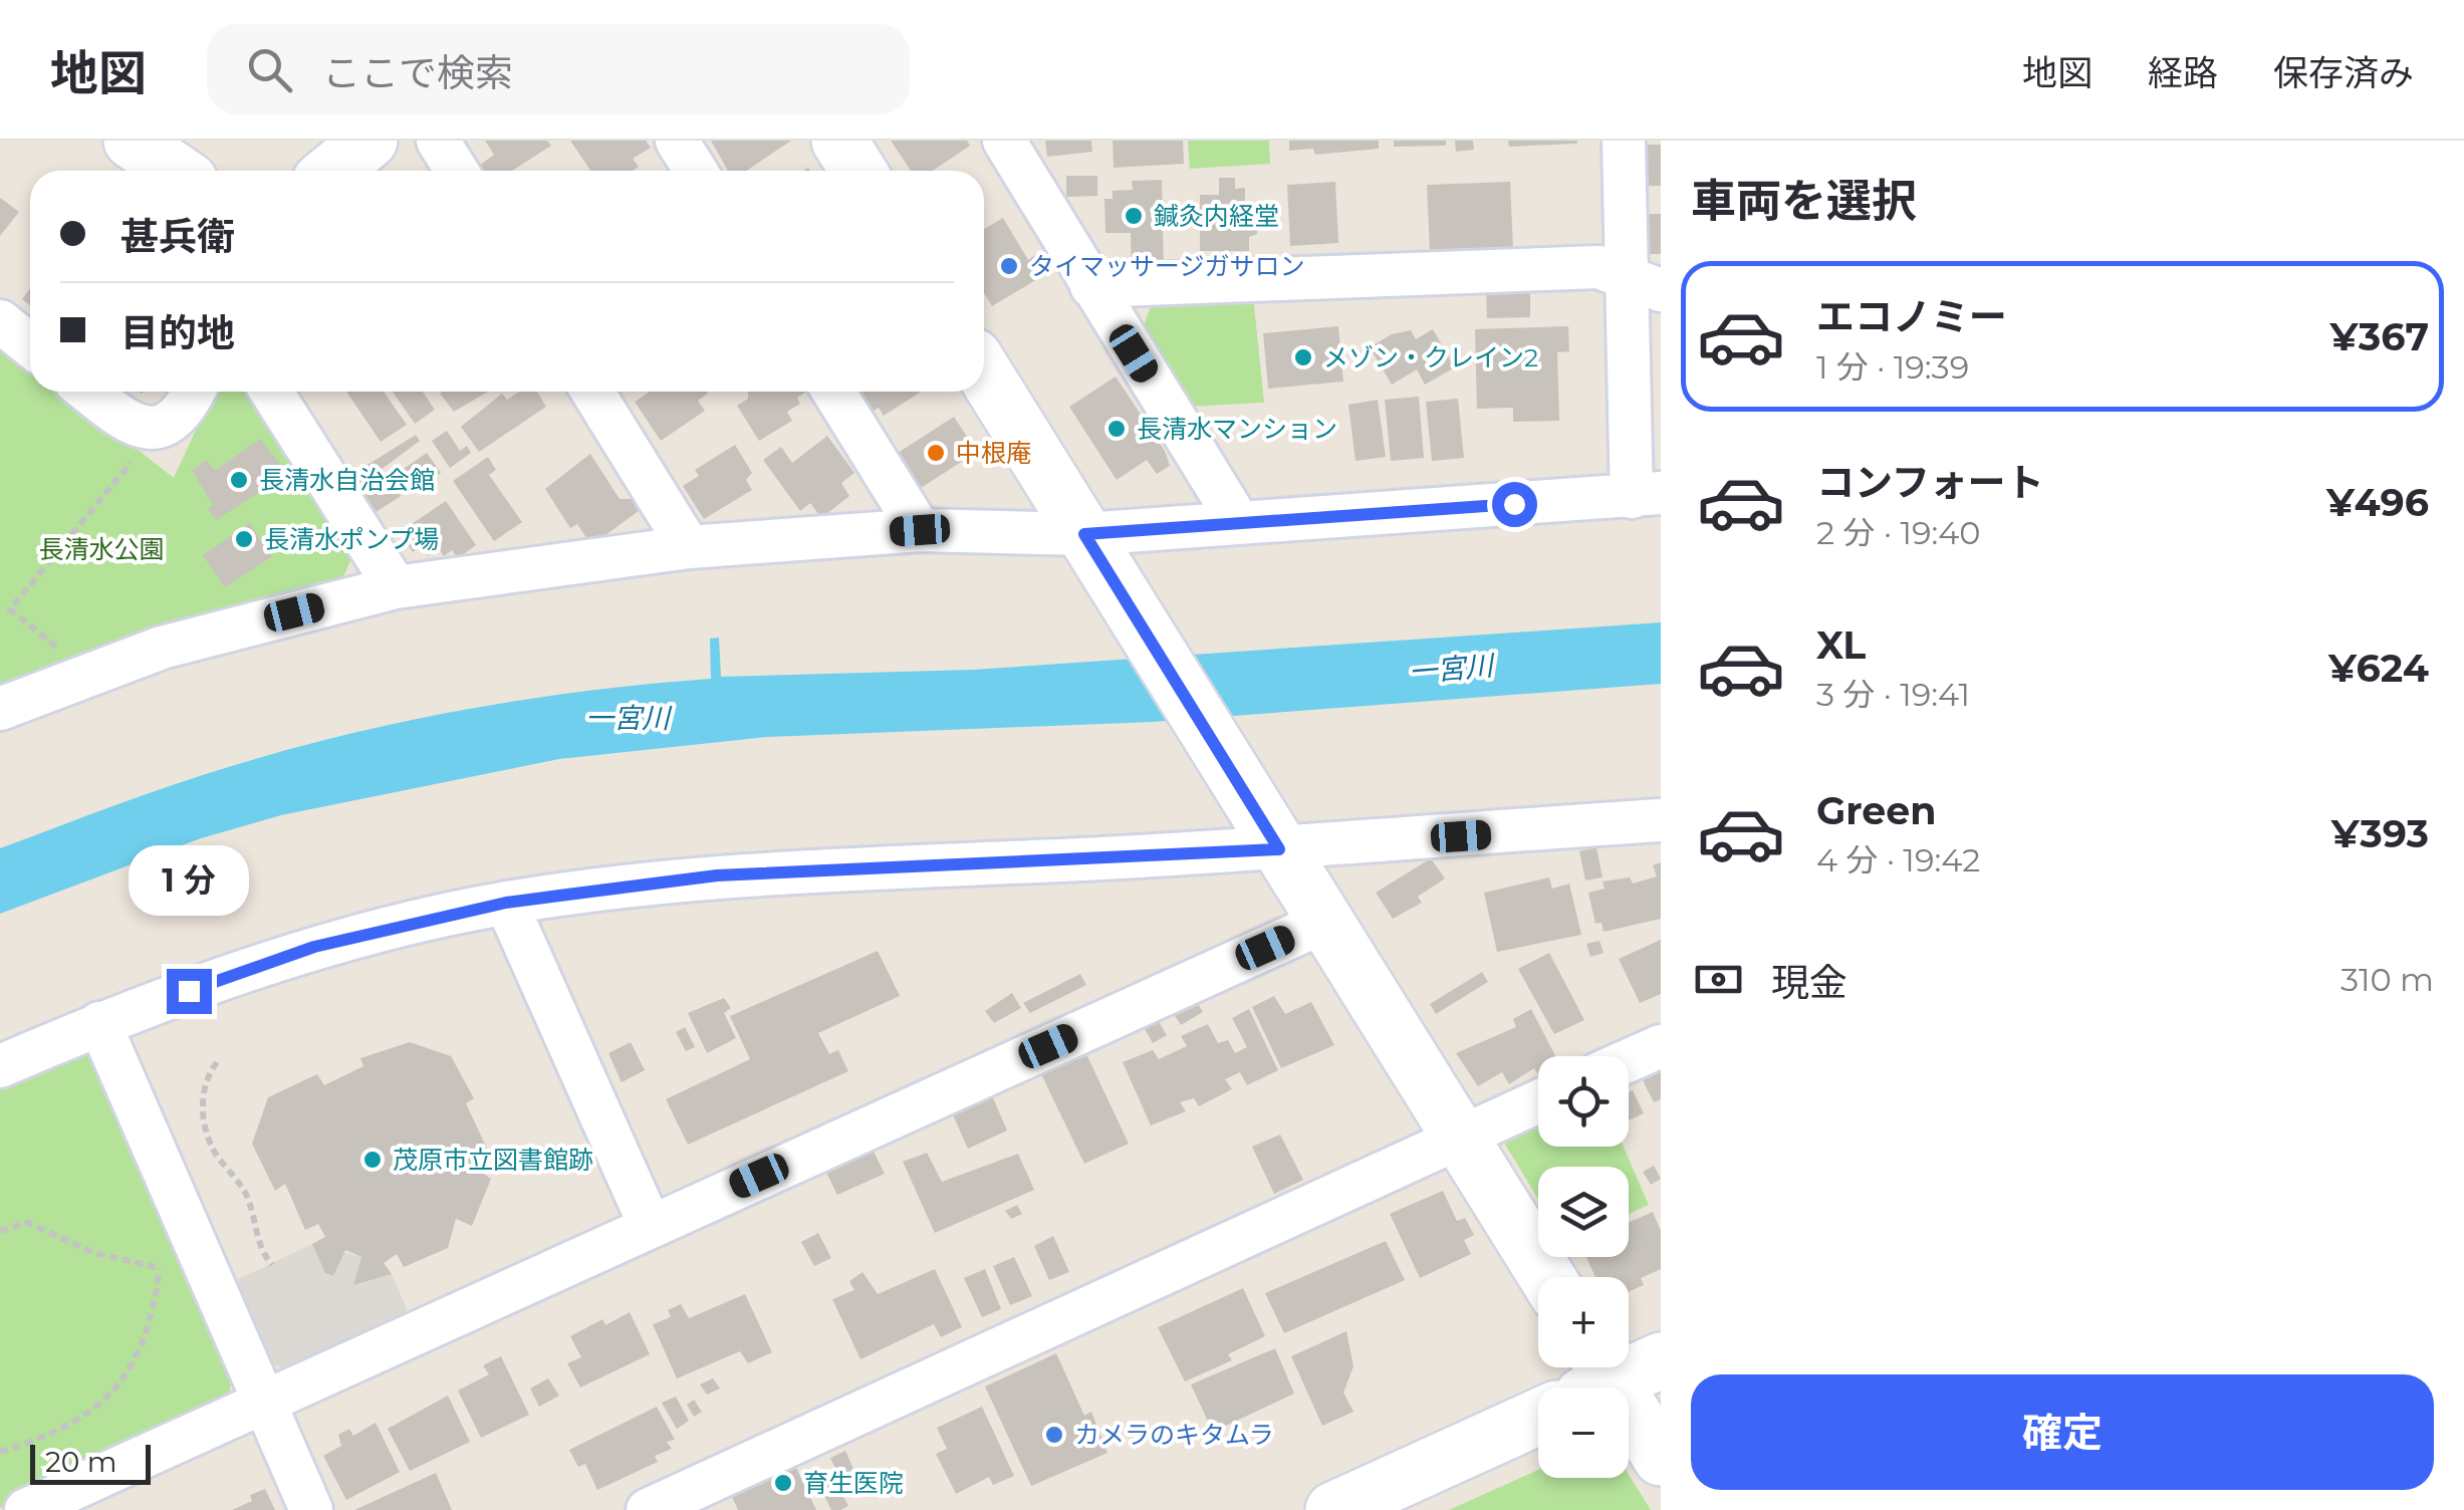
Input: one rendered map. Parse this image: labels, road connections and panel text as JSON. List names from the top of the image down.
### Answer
{
  "water": ["一宮川"],
  "parks": ["長清水公園"],
  "places": [
    "鍼灸内経堂",
    "タイマッサージガサロン",
    "メゾン・クレイン2",
    "長清水マンション",
    "中根庵",
    "長清水自治会館",
    "長清水ポンプ場",
    "茂原市立図書館跡",
    "カメラのキタムラ",
    "育生医院"
  ],
  "scale_bar": "20 m",
  "page": {
    "header": "地図",
    "search": "ここで検索",
    "nav": ["地図", "経路", "保存済み"],
    "heading": "車両を選択",
    "banner": ["甚兵衛", "目的地"],
    "list": [
      {
        "name": "エコノミー",
        "note": "1 分 · 19:39",
        "value": "¥367"
      },
      {
        "name": "コンフォート",
        "note": "2 分 · 19:40",
        "value": "¥496"
      },
      {
        "name": "XL",
        "note": "3 分 · 19:41",
        "value": "¥624"
      },
      {
        "name": "Green",
        "note": "4 分 · 19:42",
        "value": "¥393"
      }
    ],
    "bubble": "1 分",
    "pay": ["現金", "310 m"],
    "map_buttons": ["+", "−"],
    "buttons": "確定",
    "scale": "20 m"
  }
}
